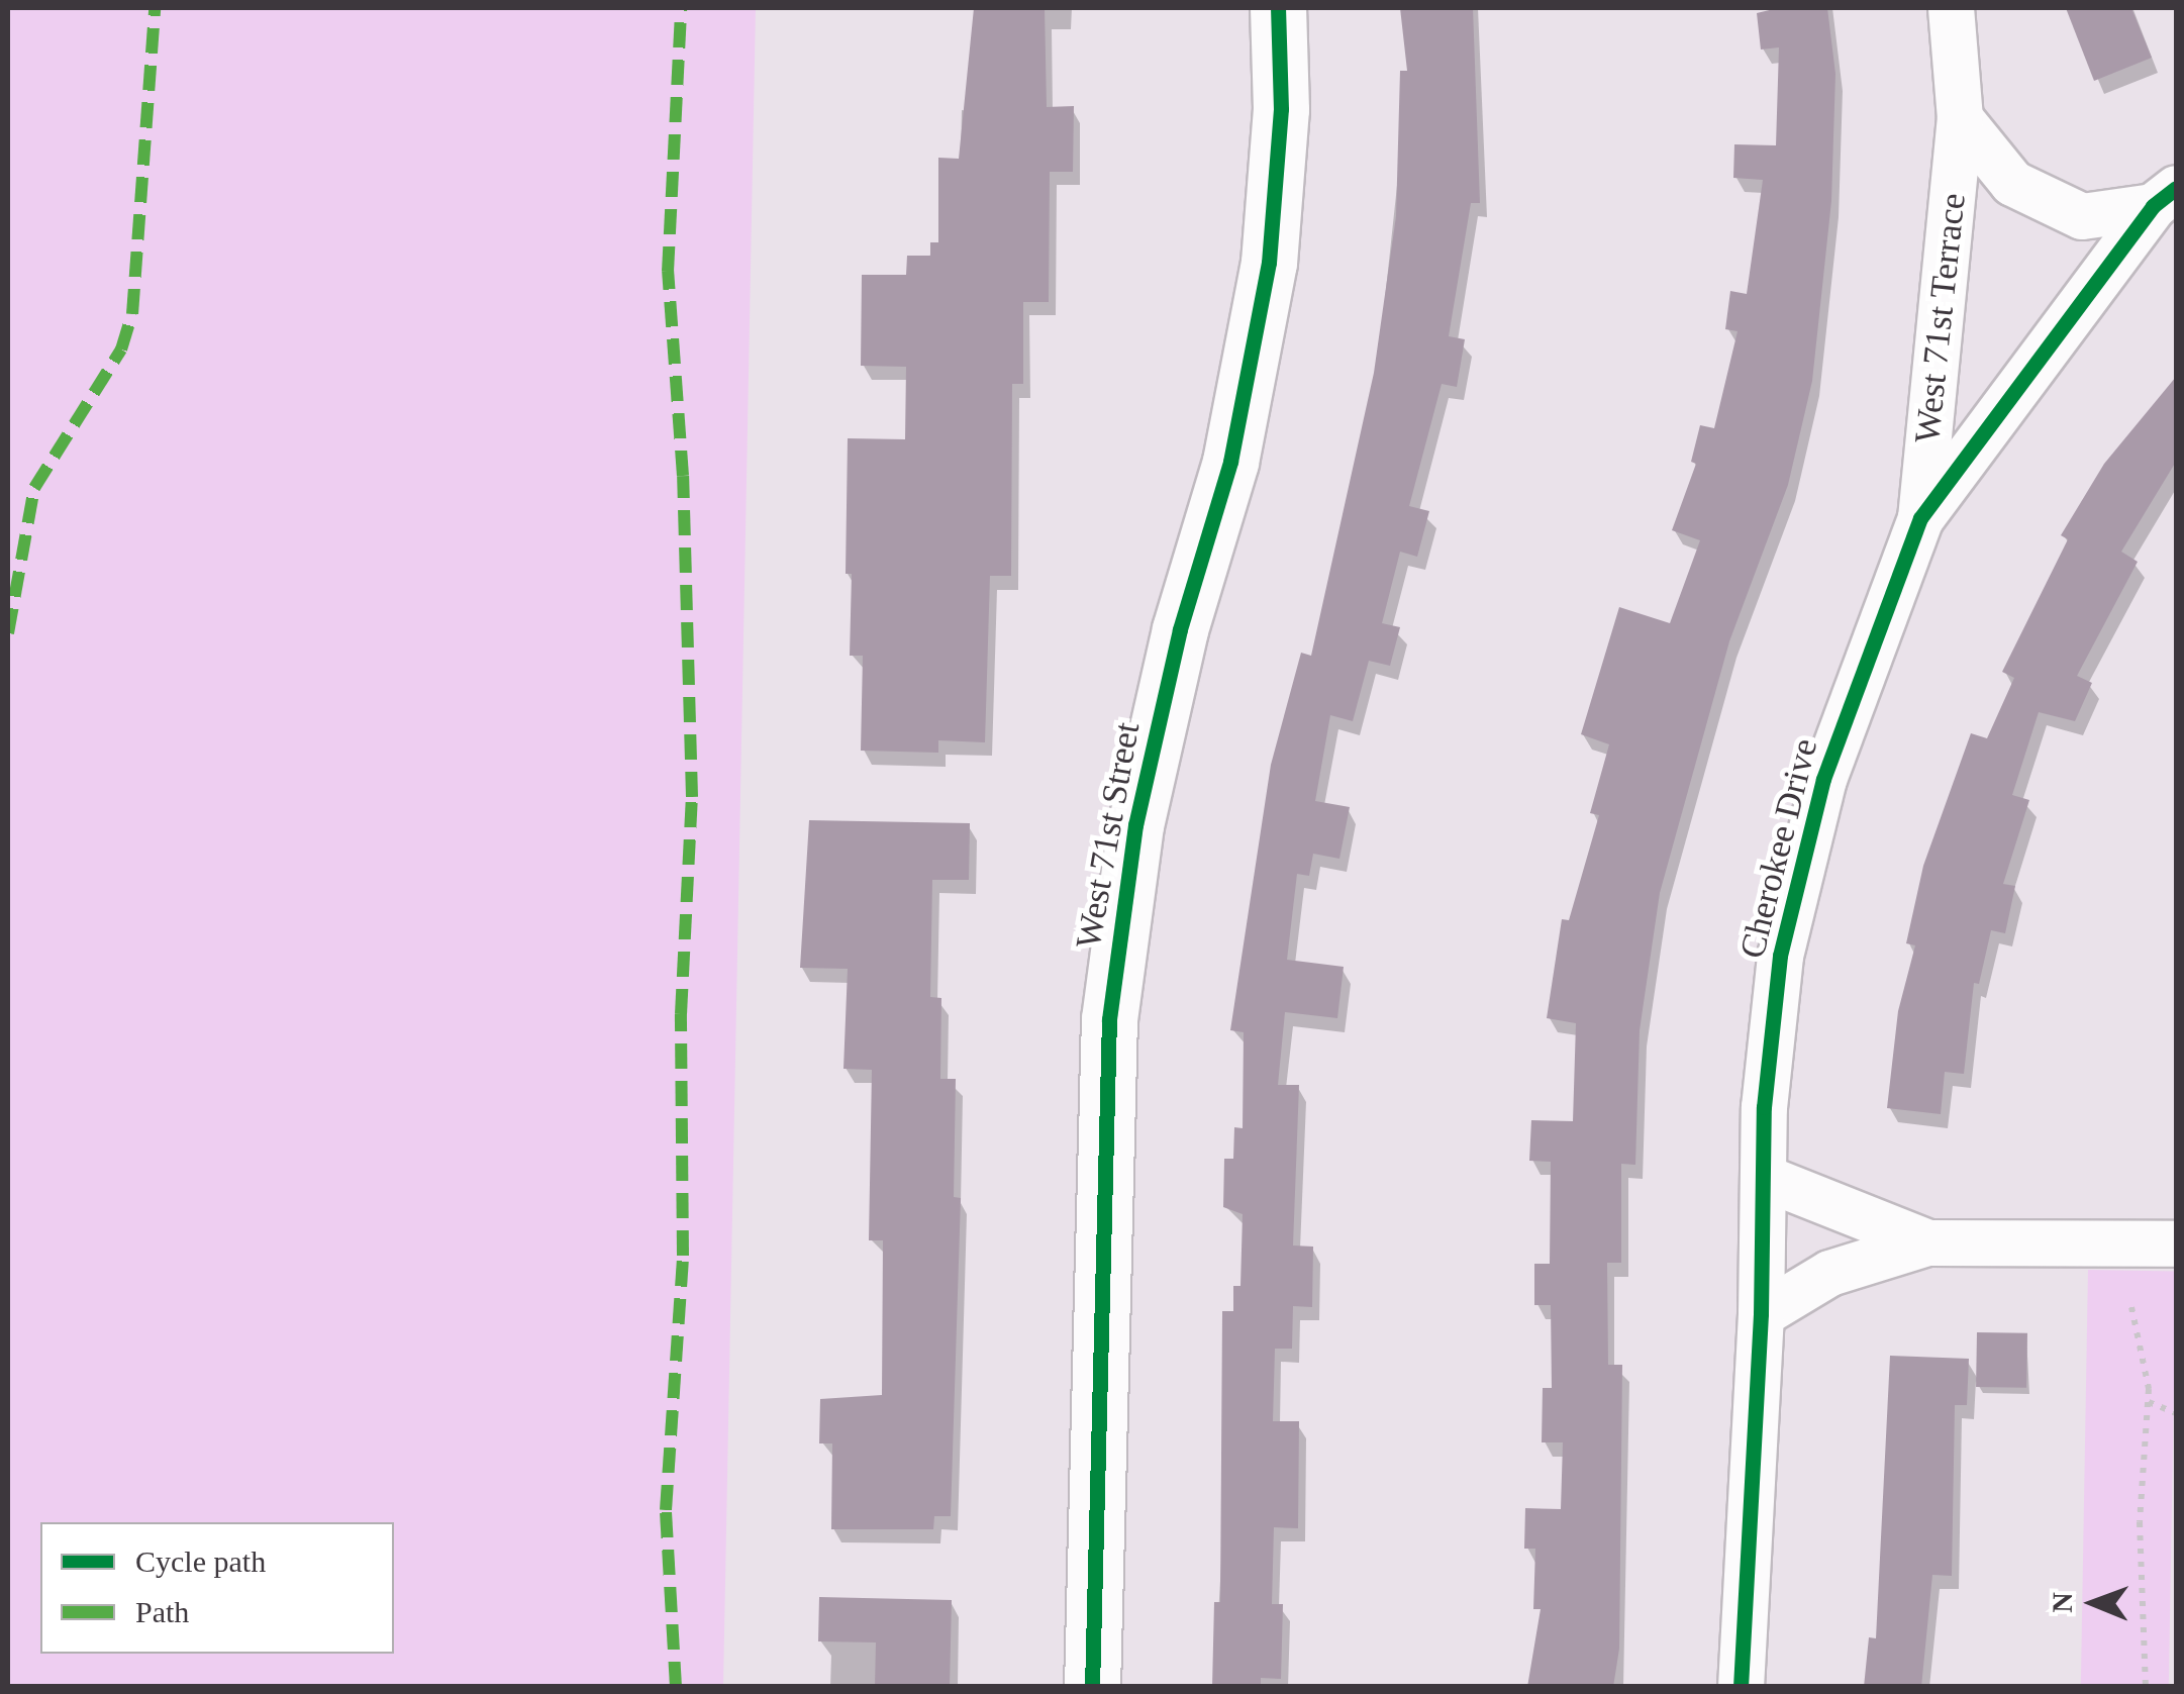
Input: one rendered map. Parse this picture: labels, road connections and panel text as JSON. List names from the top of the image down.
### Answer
{
  "streets": {
    "street": ["West 71st Terrace", "West 71st Street", "Cherokee Drive"]
  },
  "crossings": [
    ["West 71st Terrace", "Cherokee Drive"]
  ],
  "legend": ["Cycle path", "Path"],
  "north": "left"
}
